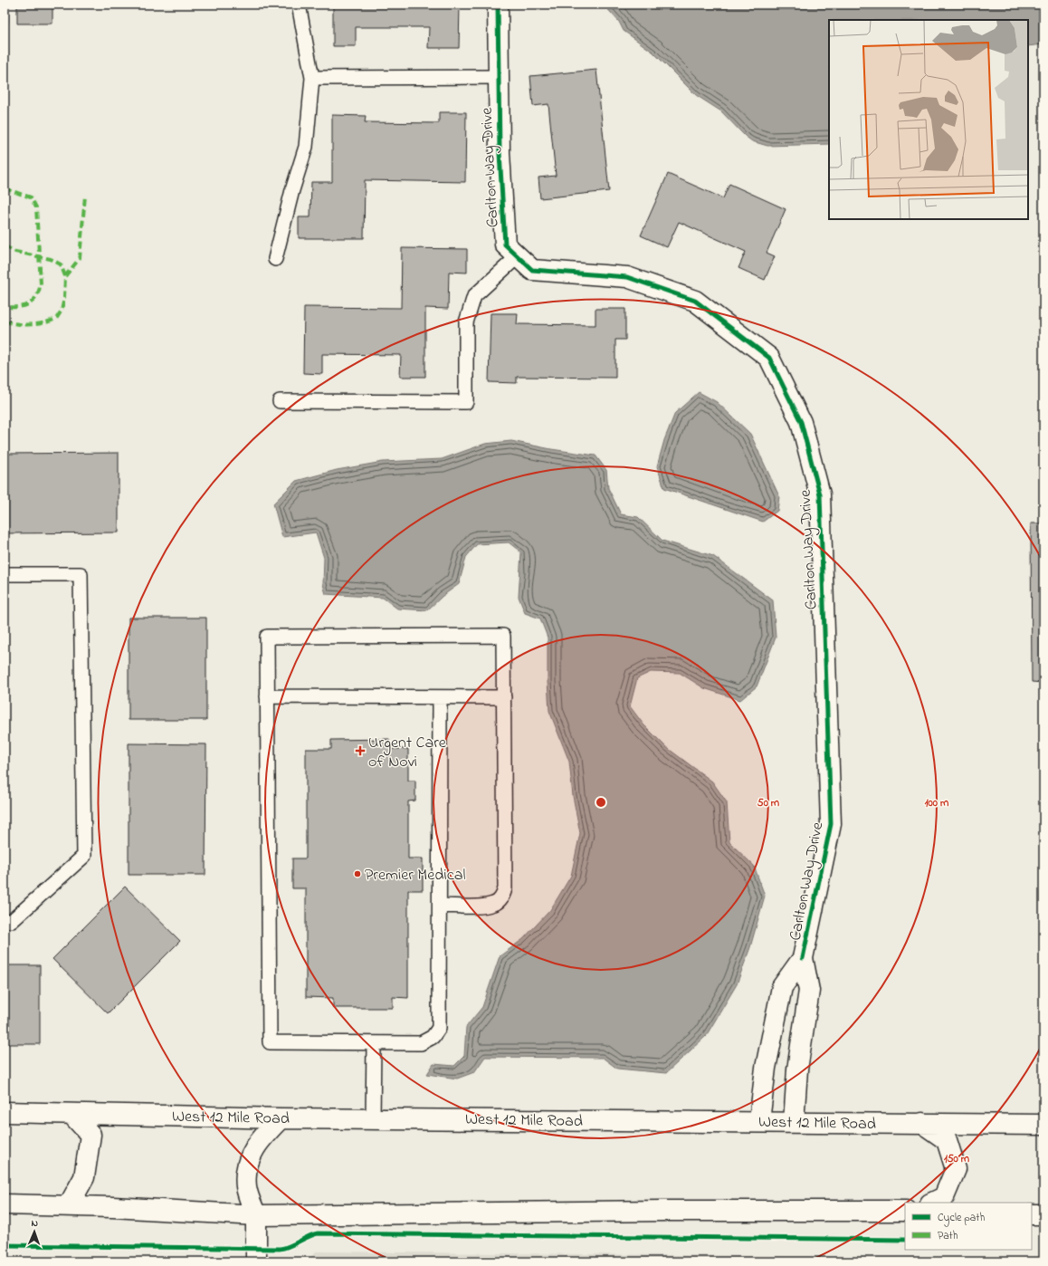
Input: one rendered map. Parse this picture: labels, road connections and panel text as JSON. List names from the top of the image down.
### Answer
{
  "streets": {
    "main road": ["Carlton Way Drive", "West 12 Mile Road"]
  },
  "crossings": [
    ["Carlton Way Drive", "West 12 Mile Road"]
  ],
  "places": {
    "health": ["Urgent Care of Novi"],
    "other": ["Premier Medical"]
  },
  "legend": ["Cycle path", "Path"],
  "north": "top",
  "rings": ["50 m", "100 m", "150 m"]
}
